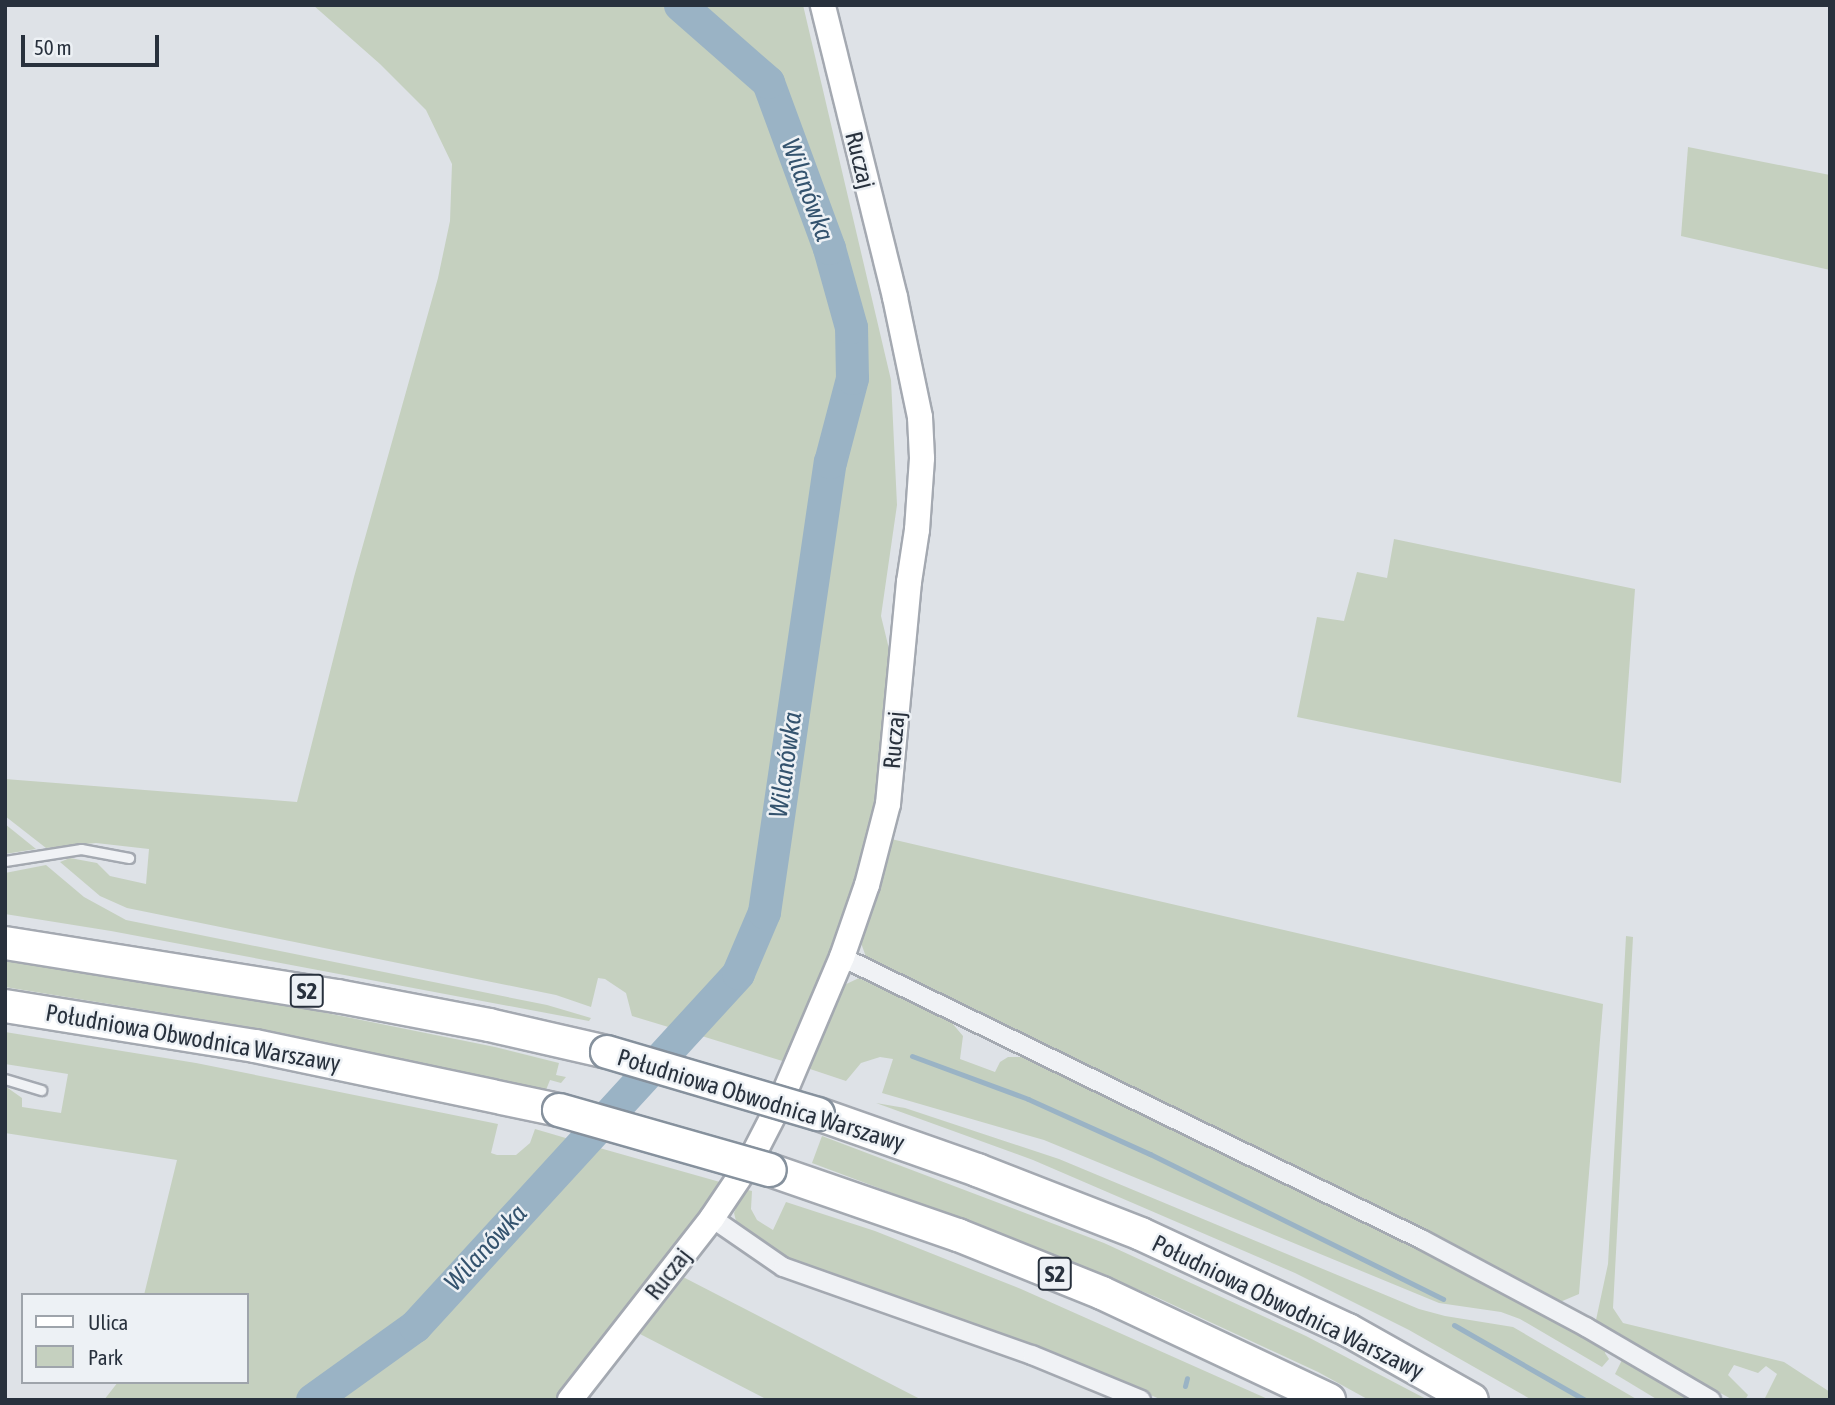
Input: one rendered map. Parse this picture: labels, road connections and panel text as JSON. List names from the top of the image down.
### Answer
{
  "streets": {
    "highway": ["S2", "Południowa Obwodnica Warszawy"],
    "street": ["Ruczaj"]
  },
  "water": ["Wilanówka"],
  "legend": ["Ulica", "Park"],
  "scale_bar": "50 m"
}
